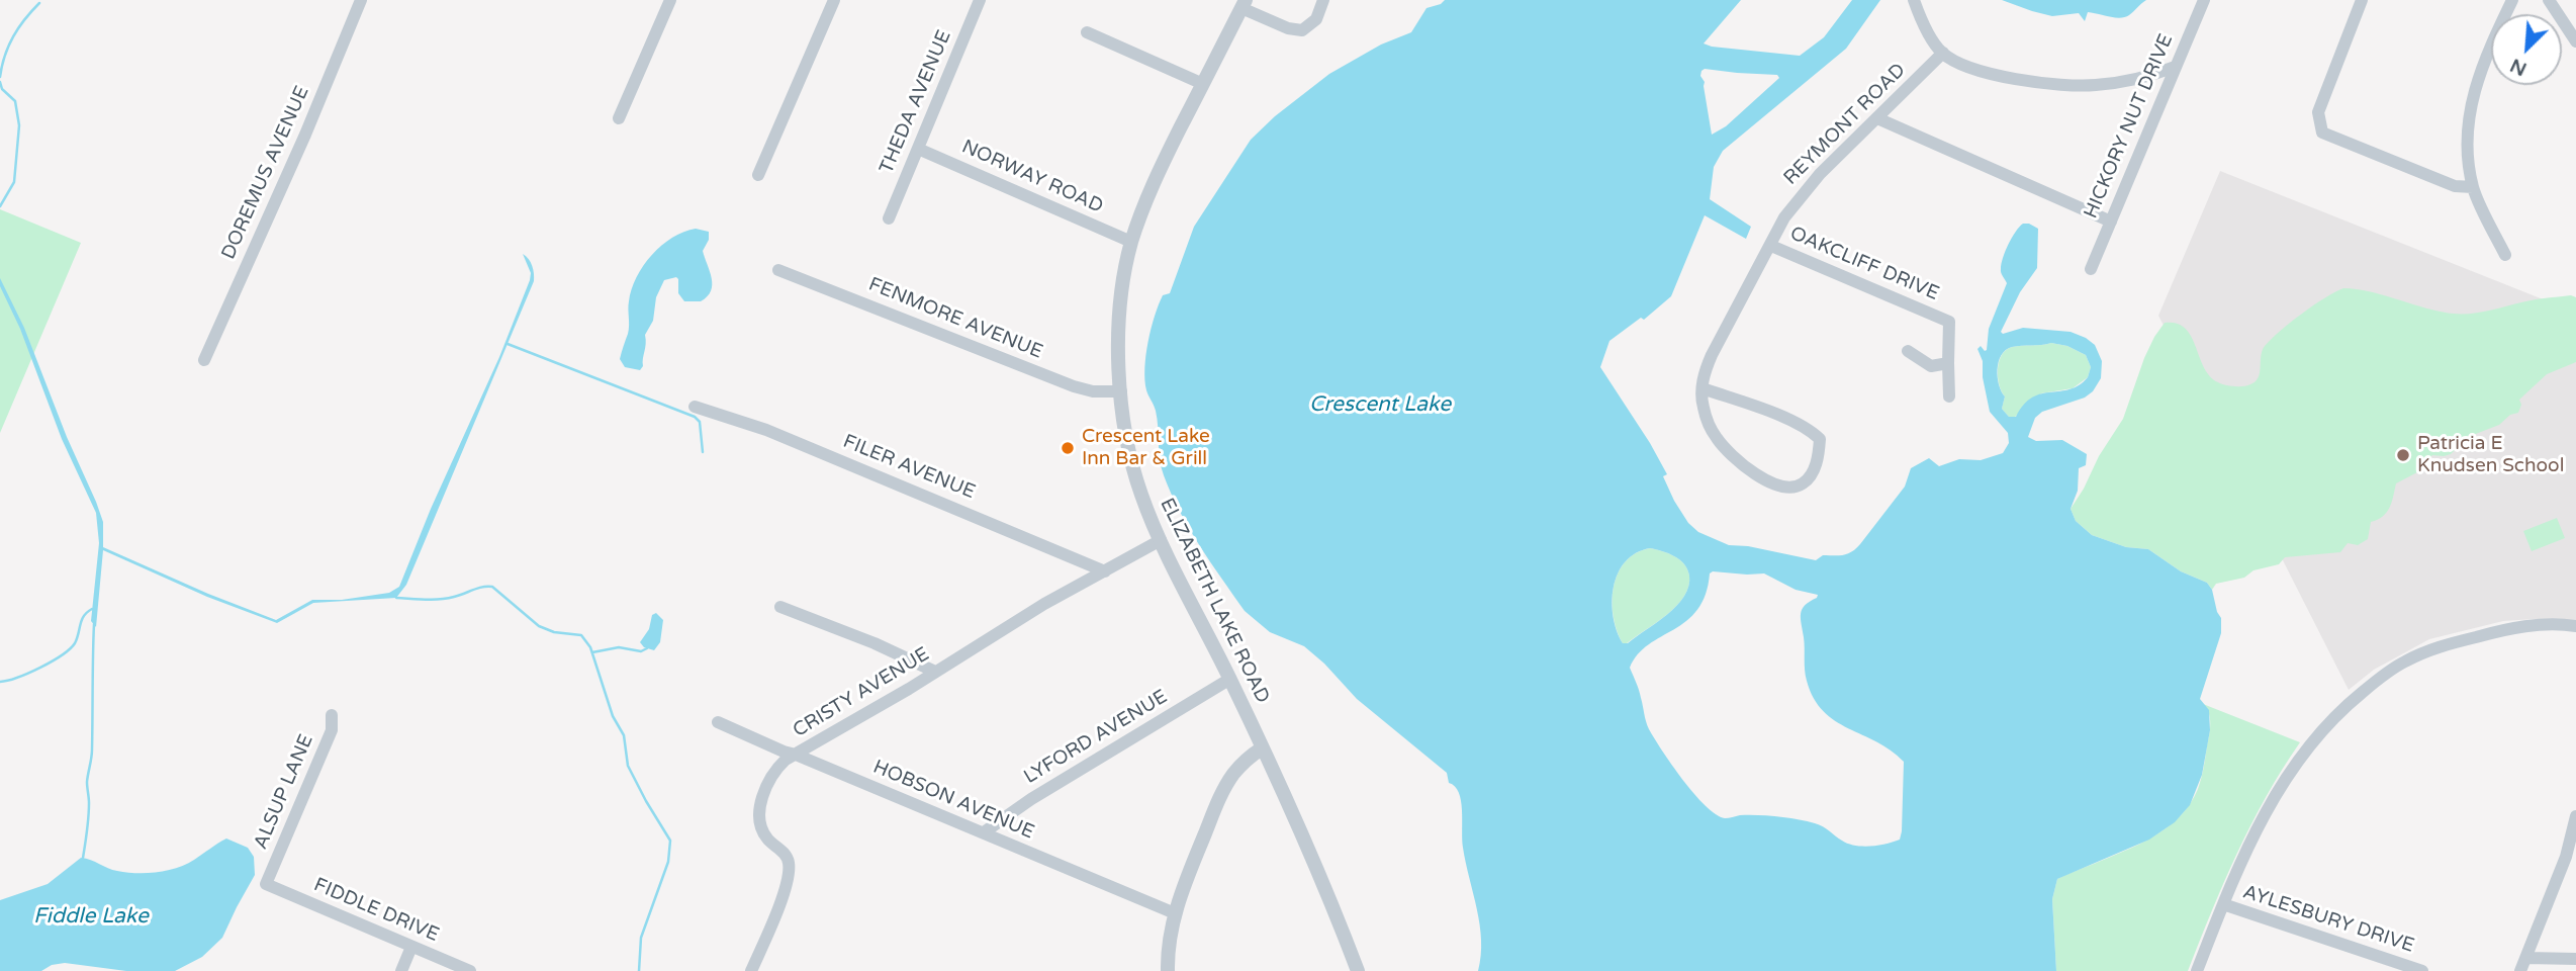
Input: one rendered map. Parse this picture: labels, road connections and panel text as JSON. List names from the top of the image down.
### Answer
{
  "streets": {
    "street": [
      "THEDA AVENUE",
      "REYMONT ROAD",
      "HICKORY NUT DRIVE",
      "DOREMUS AVENUE",
      "NORWAY ROAD",
      "OAKCLIFF DRIVE",
      "FENMORE AVENUE",
      "FILER AVENUE",
      "ELIZABETH LAKE ROAD",
      "CRISTY AVENUE",
      "LYFORD AVENUE",
      "ALSUP LANE",
      "HOBSON AVENUE",
      "FIDDLE DRIVE",
      "AYLESBURY DRIVE"
    ]
  },
  "crossings": [
    ["THEDA AVENUE", "NORWAY ROAD"],
    ["REYMONT ROAD", "OAKCLIFF DRIVE"],
    ["NORWAY ROAD", "ELIZABETH LAKE ROAD"],
    ["FENMORE AVENUE", "ELIZABETH LAKE ROAD"],
    ["FILER AVENUE", "CRISTY AVENUE"],
    ["ELIZABETH LAKE ROAD", "CRISTY AVENUE"],
    ["ELIZABETH LAKE ROAD", "LYFORD AVENUE"],
    ["CRISTY AVENUE", "HOBSON AVENUE"],
    ["LYFORD AVENUE", "HOBSON AVENUE"],
    ["ALSUP LANE", "FIDDLE DRIVE"]
  ],
  "water": ["Crescent Lake", "Fiddle Lake"],
  "places": ["Crescent Lake Inn Bar & Grill", "Patricia E Knudsen School"],
  "north": "bottom left"
}
